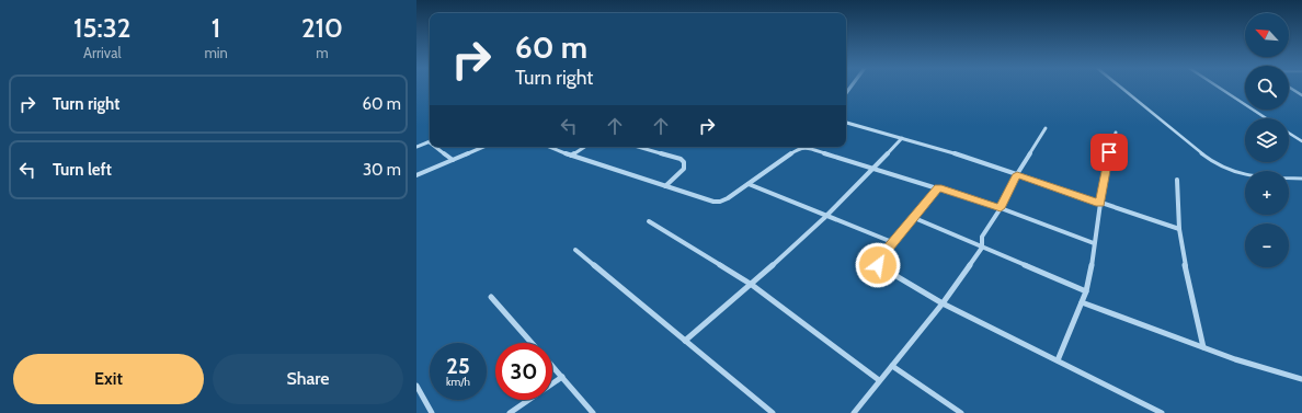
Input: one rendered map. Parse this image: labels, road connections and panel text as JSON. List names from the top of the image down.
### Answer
{
  "north": "top left",
  "page": {
    "eta": [
      "15:32",
      "Arrival",
      "1",
      "min",
      "210",
      "m"
    ],
    "map_buttons": ["+", "−"],
    "turn": ["60 m", "Turn right"],
    "list": [
      {
        "name": "Turn right",
        "value": "60 m"
      },
      {
        "name": "Turn left",
        "value": "30 m"
      }
    ],
    "speed": "25 km/h",
    "limit": "30",
    "buttons": ["Exit", "Share"]
  }
}
